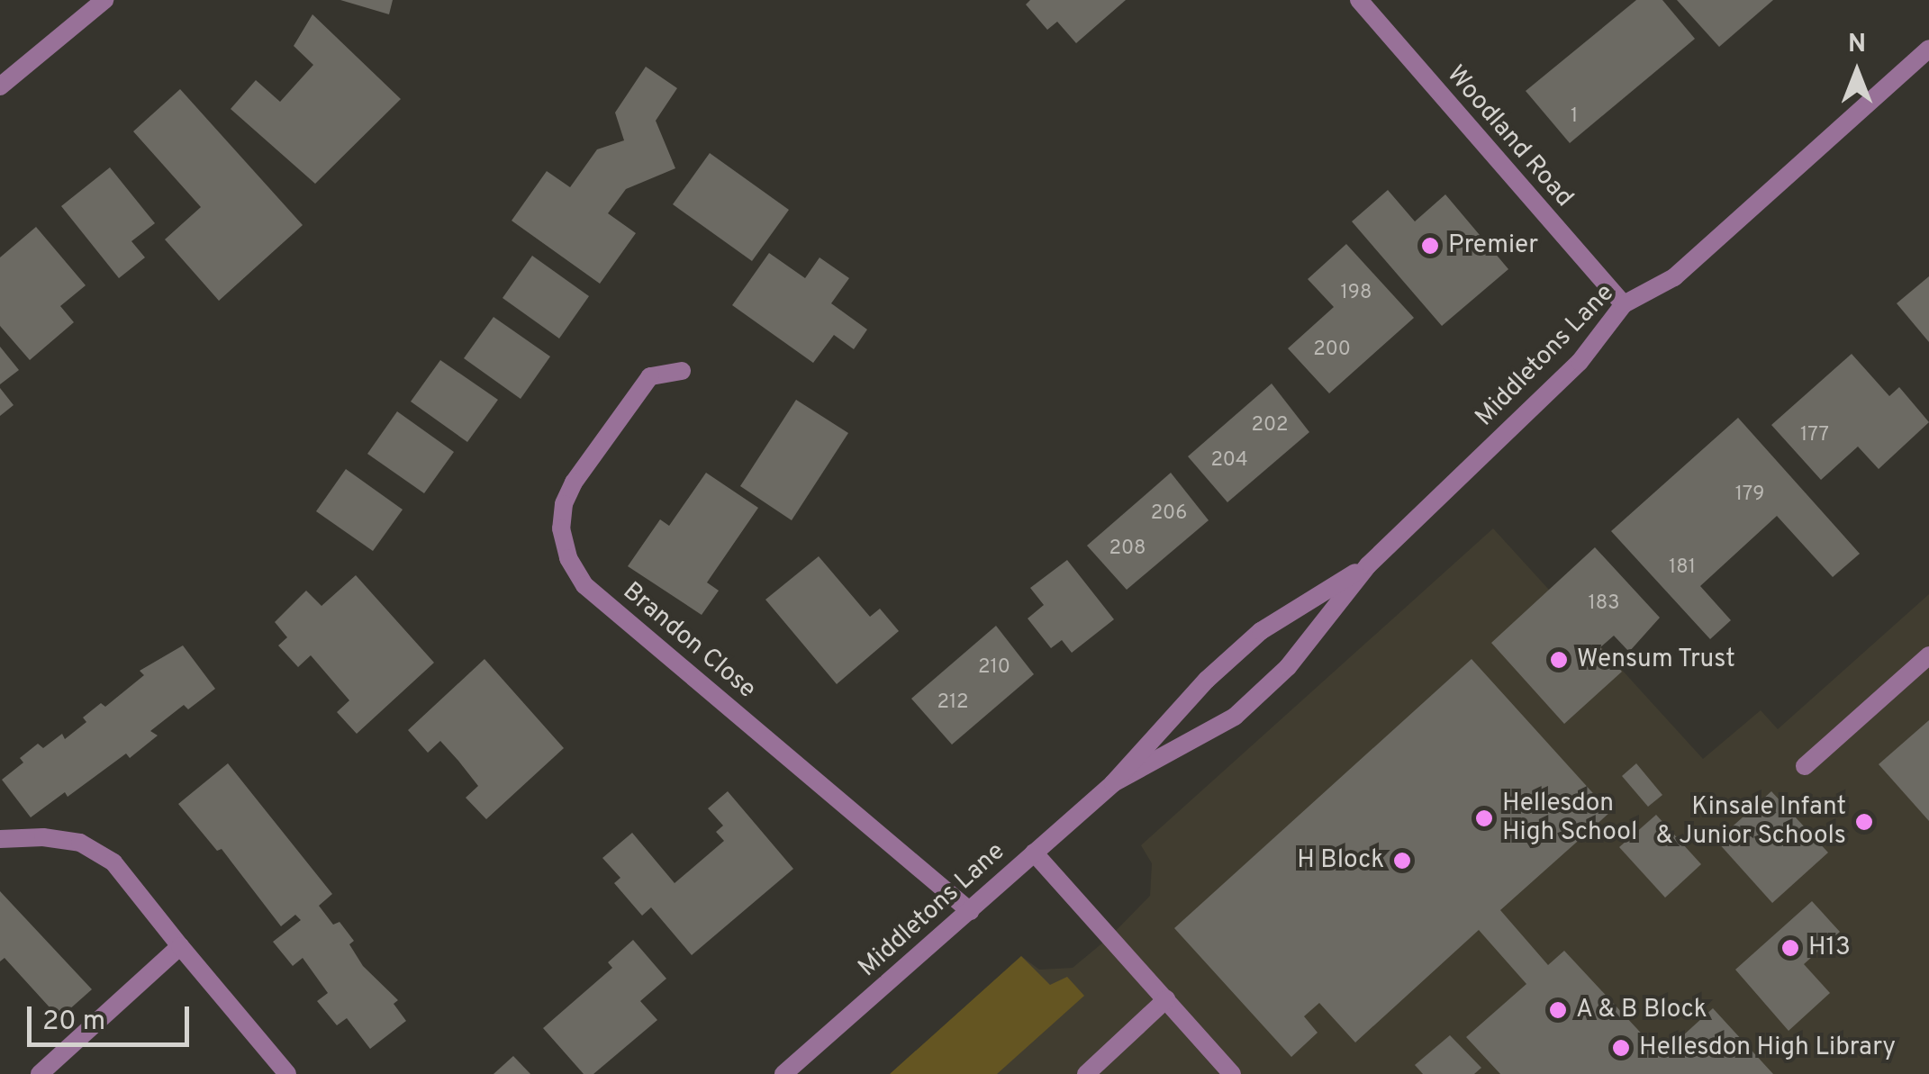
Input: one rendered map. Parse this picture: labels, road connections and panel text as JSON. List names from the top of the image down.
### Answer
{
  "streets": {
    "street": ["Woodland Road", "Middletons Lane", "Brandon Close"]
  },
  "crossings": [
    ["Woodland Road", "Middletons Lane"],
    ["Middletons Lane", "Brandon Close"]
  ],
  "places": [
    "Premier",
    "Wensum Trust",
    "Hellesdon High School",
    "Kinsale Infant & Junior Schools",
    "H Block",
    "H13",
    "A & B Block",
    "Hellesdon High Library"
  ],
  "house_numbers": [
    "1",
    "198",
    "200",
    "202",
    "177",
    "204",
    "179",
    "206",
    "208",
    "181",
    "183",
    "210",
    "212"
  ],
  "scale_bar": "20 m",
  "north": "top"
}
